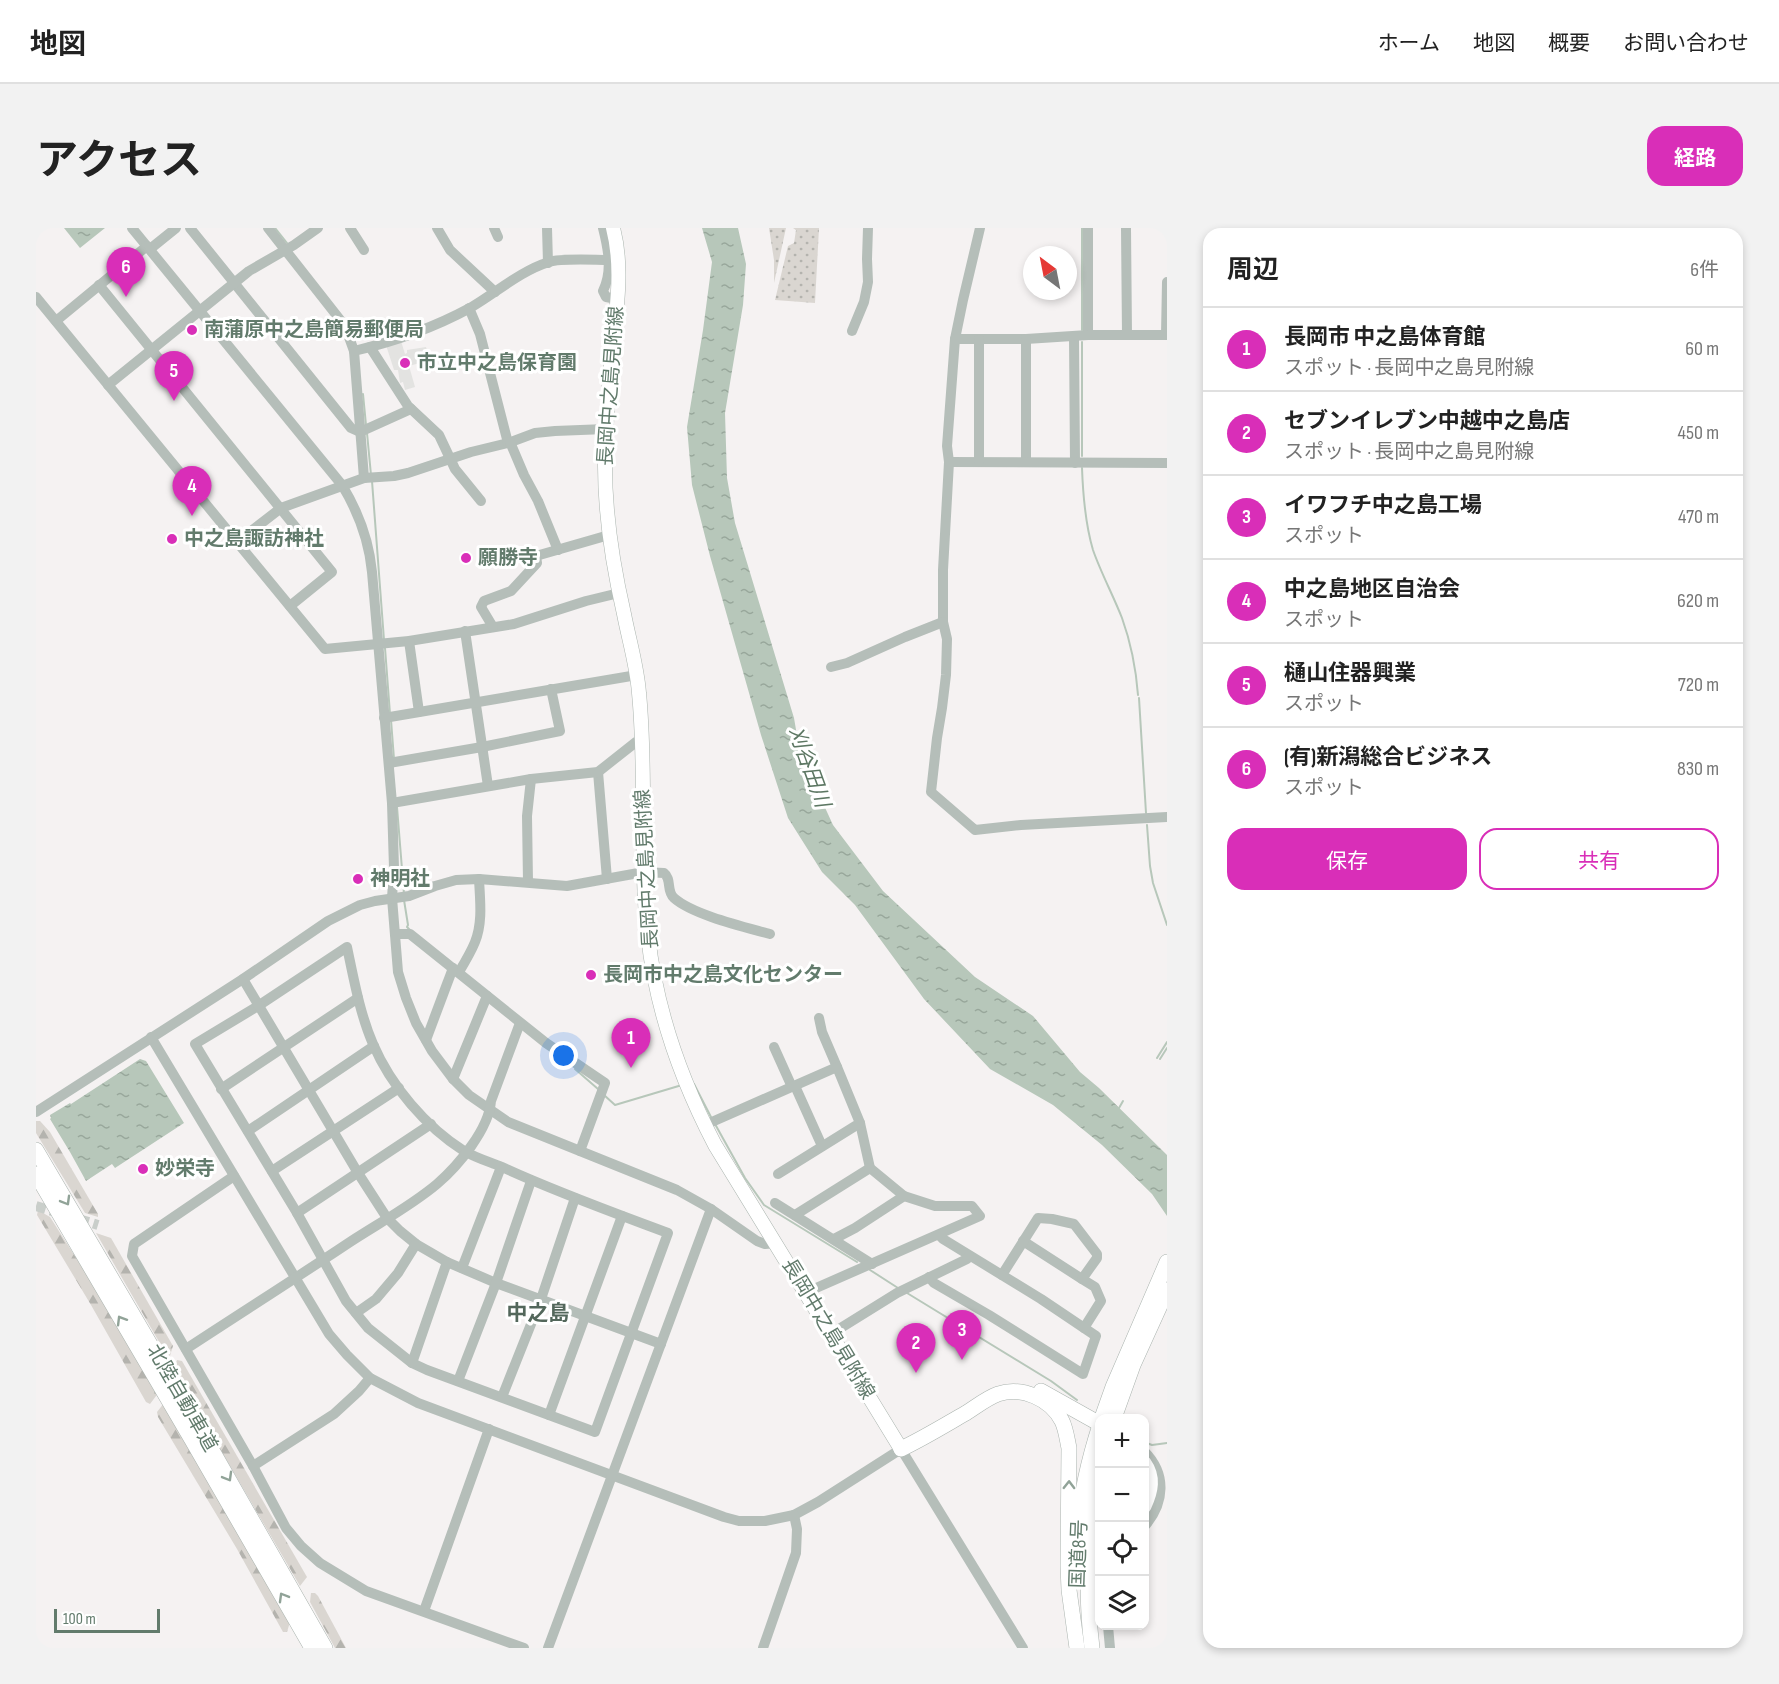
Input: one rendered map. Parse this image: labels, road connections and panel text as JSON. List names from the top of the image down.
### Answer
{
  "streets": {
    "highway": ["北陸自動車道", "国道8号"],
    "main road": ["長岡中之島見附線"]
  },
  "districts": ["中之島"],
  "water": ["刈谷田川"],
  "places": [
    "南蒲原中之島簡易郵便局",
    "市立中之島保育園",
    "中之島諏訪神社",
    "願勝寺",
    "神明社",
    "長岡市中之島文化センター",
    "妙栄寺"
  ],
  "scale_bar": "100 m",
  "north": "top left",
  "page": {
    "header": "地図",
    "nav": [
      "ホーム",
      "地図",
      "概要",
      "お問い合わせ"
    ],
    "title": "アクセス",
    "buttons": [
      "経路",
      ["保存", "共有"]
    ],
    "heading": ["周辺", "6件"],
    "pins": [
      "6",
      "5",
      "4",
      "1",
      "3",
      "2"
    ],
    "list": [
      {
        "mark": "1",
        "name": "長岡市 中之島体育館",
        "note": "スポット · 長岡中之島見附線",
        "value": "60 m"
      },
      {
        "mark": "2",
        "name": "セブンイレブン中越中之島店",
        "note": "スポット · 長岡中之島見附線",
        "value": "450 m"
      },
      {
        "mark": "3",
        "name": "イワフチ中之島工場",
        "note": "スポット",
        "value": "470 m"
      },
      {
        "mark": "4",
        "name": "中之島地区自治会",
        "note": "スポット",
        "value": "620 m"
      },
      {
        "mark": "5",
        "name": "樋山住器興業",
        "note": "スポット",
        "value": "720 m"
      },
      {
        "mark": "6",
        "name": "(有)新潟総合ビジネス",
        "note": "スポット",
        "value": "830 m"
      }
    ],
    "map_buttons": ["+", "−"],
    "scale": "100 m"
  }
}
